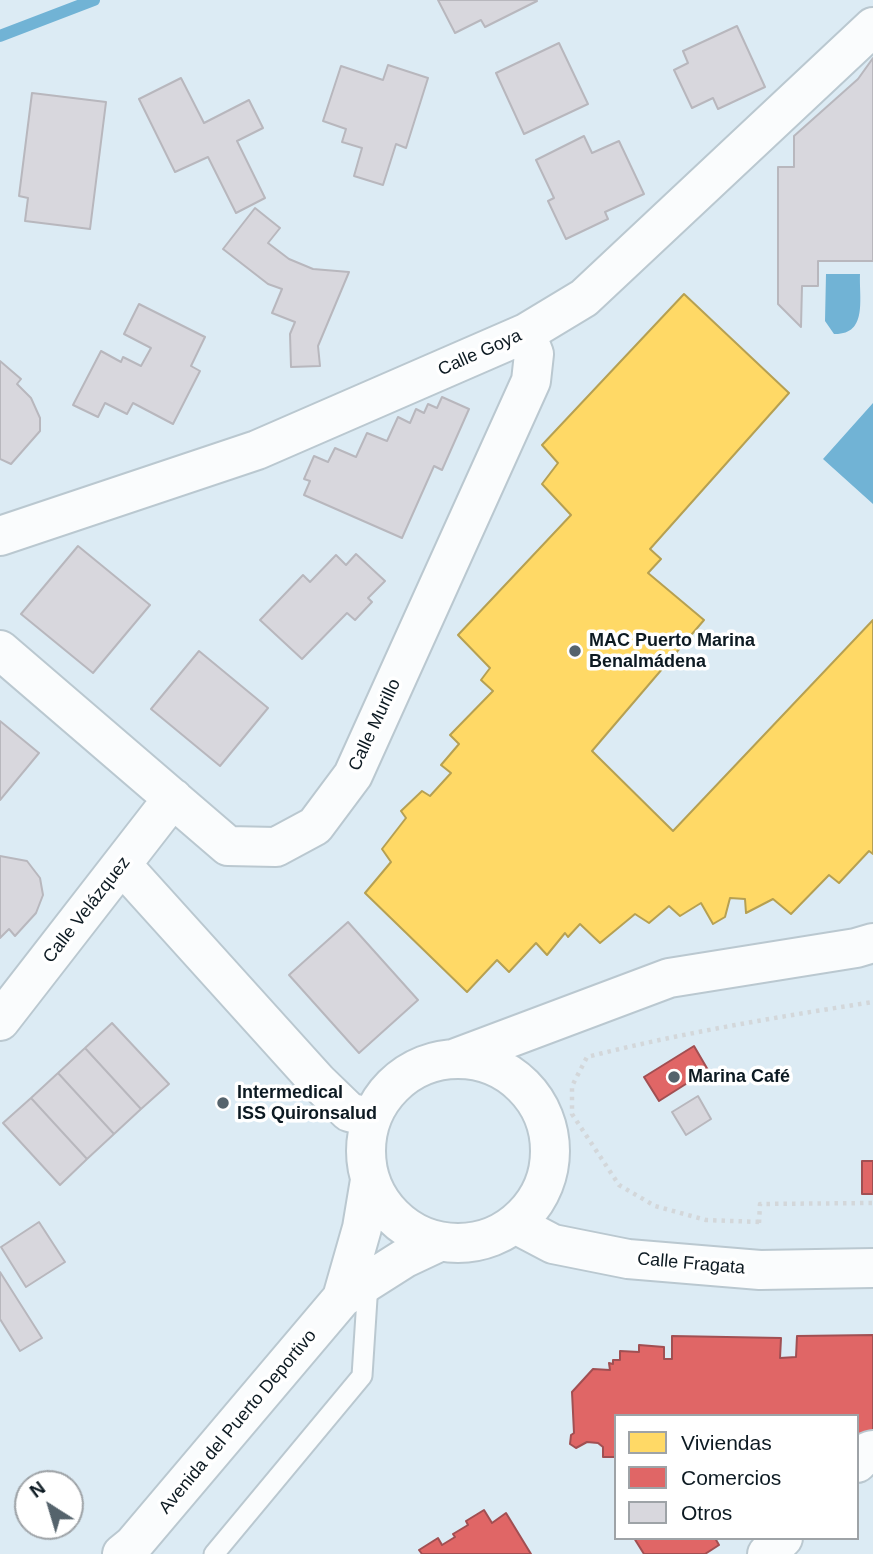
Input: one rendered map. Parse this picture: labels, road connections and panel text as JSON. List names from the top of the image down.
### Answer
{
  "streets": {
    "street": [
      "Calle Goya",
      "Calle Murillo",
      "Calle Velázquez",
      "Calle Fragata",
      "Avenida del Puerto Deportivo"
    ]
  },
  "crossings": [
    ["Calle Goya", "Calle Murillo"],
    ["Calle Murillo", "Calle Velázquez"],
    ["Calle Fragata", "Avenida del Puerto Deportivo"]
  ],
  "places": ["MAC Puerto Marina Benalmádena", "Marina Café", "Intermedical ISS Quironsalud"],
  "legend": ["Viviendas", "Comercios", "Otros"],
  "north": "top left"
}
